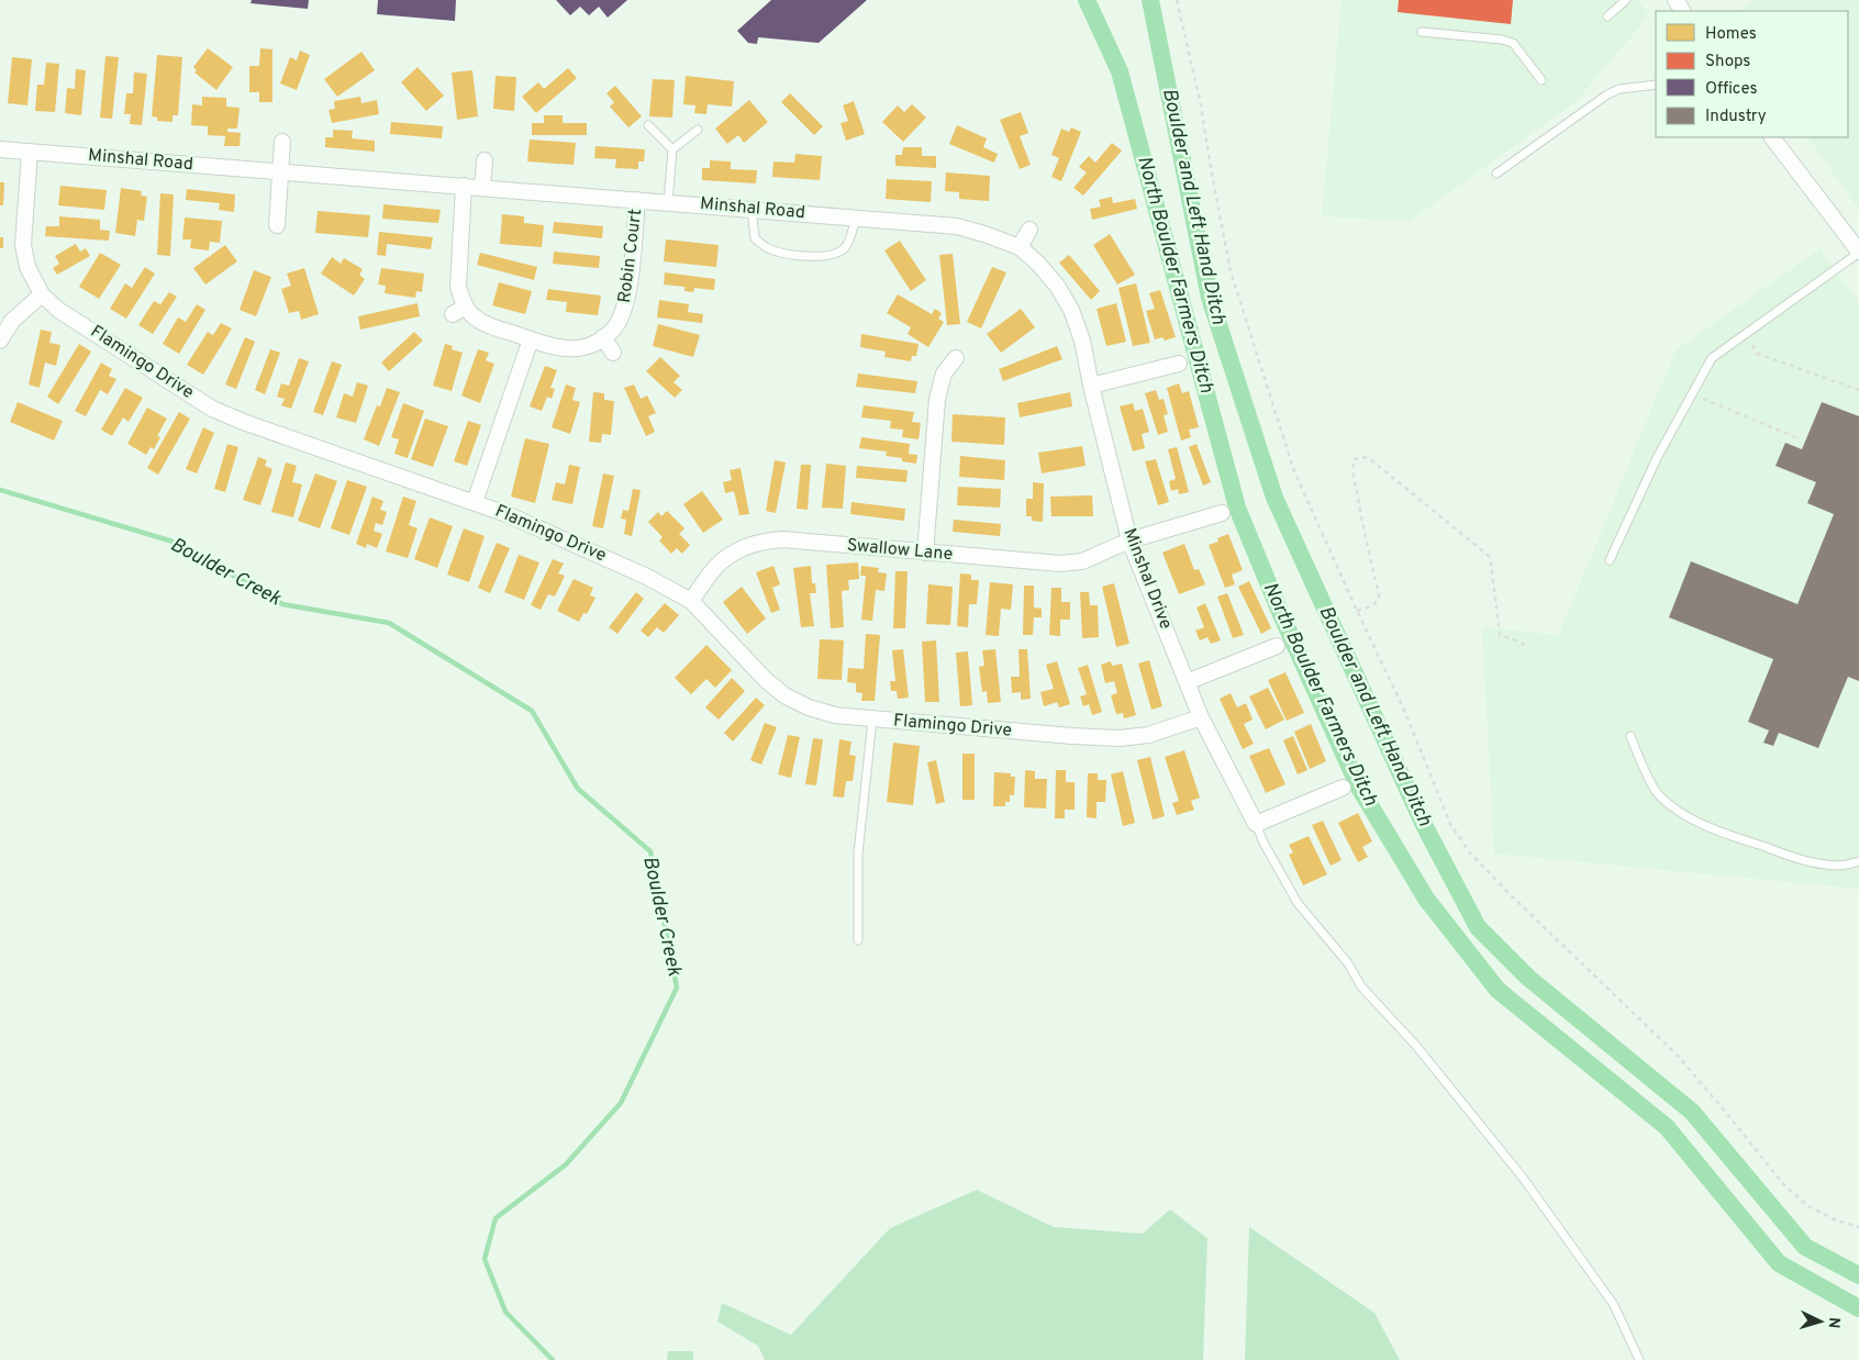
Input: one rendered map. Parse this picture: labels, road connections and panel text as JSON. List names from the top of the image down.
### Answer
{
  "streets": {
    "street": [
      "Minshal Road",
      "Robin Court",
      "Flamingo Drive",
      "Swallow Lane",
      "Minshal Drive"
    ]
  },
  "crossings": [
    ["Minshal Road", "Robin Court"],
    ["Minshal Road", "Flamingo Drive"],
    ["Minshal Road", "Minshal Drive"],
    ["Flamingo Drive", "Swallow Lane"],
    ["Flamingo Drive", "Minshal Drive"],
    ["Swallow Lane", "Minshal Drive"]
  ],
  "water": ["Boulder and Left Hand Ditch", "North Boulder Farmers Ditch", "Boulder Creek"],
  "legend": [
    "Homes",
    "Shops",
    "Offices",
    "Industry"
  ],
  "north": "right"
}
